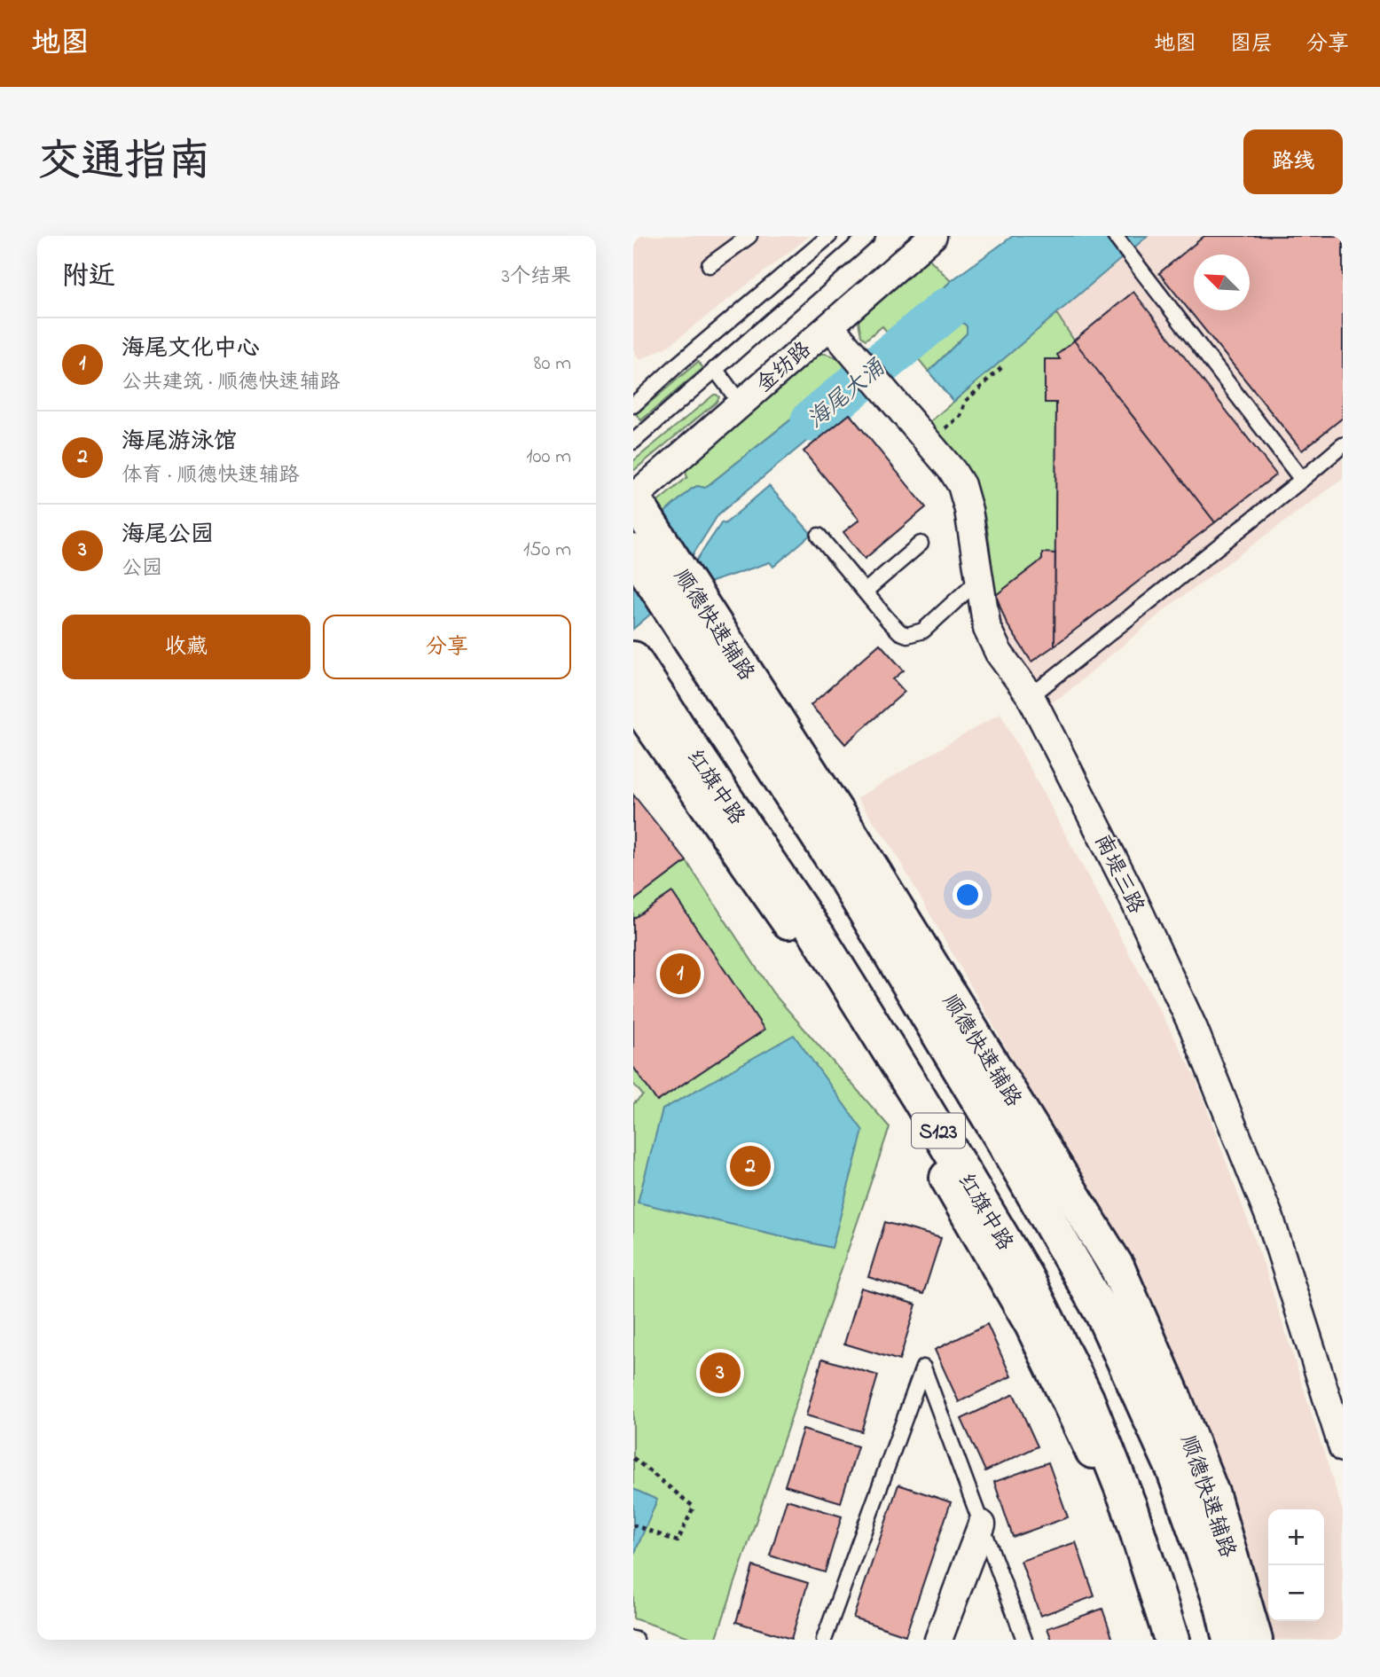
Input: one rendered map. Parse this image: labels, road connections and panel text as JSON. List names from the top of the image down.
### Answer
{
  "streets": {
    "main road": ["顺德快速辅路", "红旗中路", "S123"],
    "street": ["金纺路", "南堤三路"]
  },
  "crossings": [
    ["金纺路", "顺德快速辅路"],
    ["金纺路", "南堤三路"]
  ],
  "water": ["海尾大涌"],
  "north": "top left",
  "page": {
    "header": "地图",
    "nav": ["地图", "图层", "分享"],
    "title": "交通指南",
    "buttons": [
      "路线",
      ["收藏", "分享"]
    ],
    "heading": ["附近", "3个结果"],
    "list": [
      {
        "mark": "1",
        "name": "海尾文化中心",
        "note": "公共建筑 · 顺德快速辅路",
        "value": "80 m"
      },
      {
        "mark": "2",
        "name": "海尾游泳馆",
        "note": "体育 · 顺德快速辅路",
        "value": "100 m"
      },
      {
        "mark": "3",
        "name": "海尾公园",
        "note": "公园",
        "value": "150 m"
      }
    ],
    "pins": ["1", "2", "3"],
    "map_buttons": ["+", "−"]
  }
}
